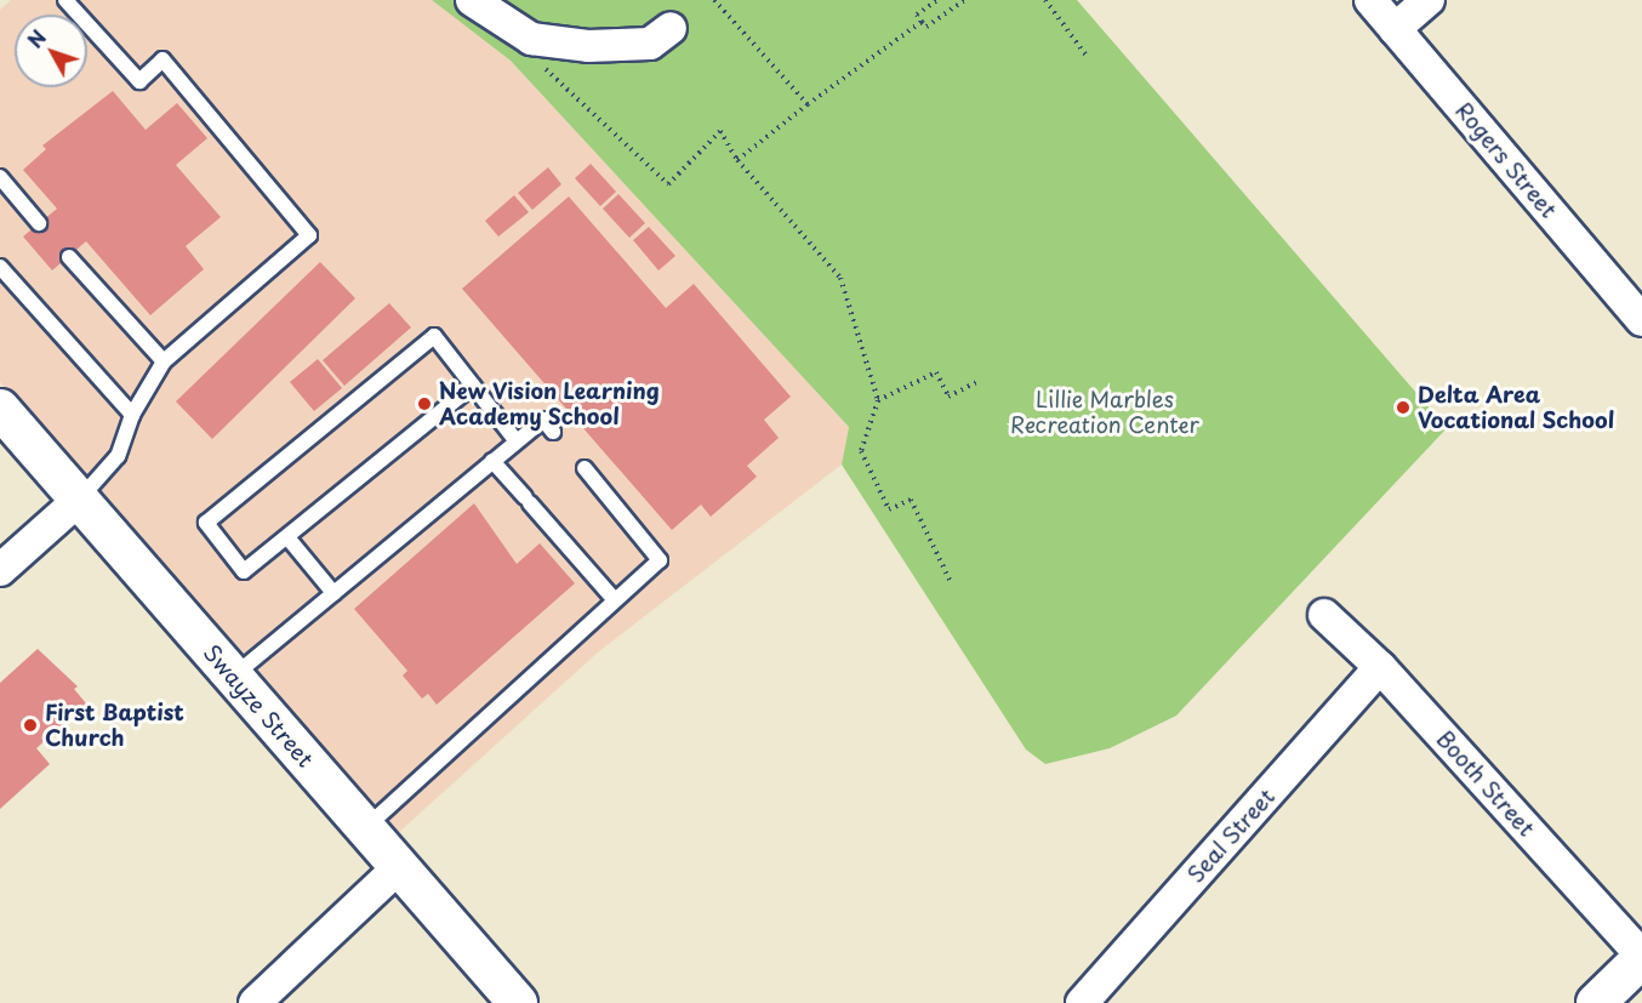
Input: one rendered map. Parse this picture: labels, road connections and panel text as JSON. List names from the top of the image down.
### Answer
{
  "streets": {
    "street": [
      "Rogers Street",
      "Swayze Street",
      "Booth Street",
      "Seal Street"
    ]
  },
  "crossings": [
    ["Booth Street", "Seal Street"]
  ],
  "parks": ["Lillie Marbles Recreation Center"],
  "places": ["New Vision Learning Academy School", "Delta Area Vocational School", "First Baptist Church"],
  "north": "top left"
}
